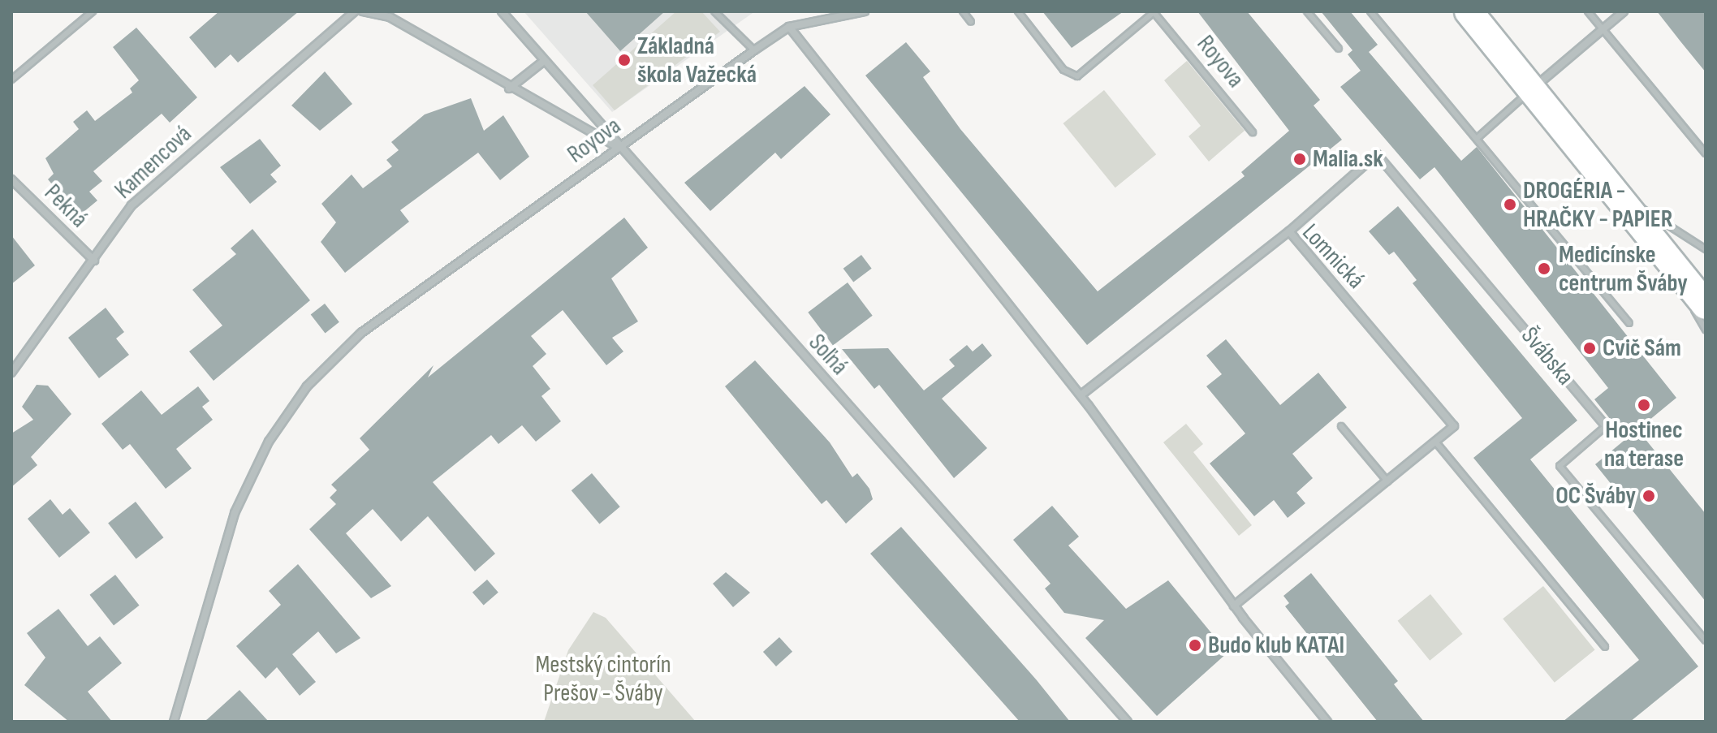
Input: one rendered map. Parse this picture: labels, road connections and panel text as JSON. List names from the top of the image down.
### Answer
{
  "streets": {
    "street": [
      "Royova",
      "Kamencová",
      "Pekná",
      "Lomnická",
      "Soľná",
      "Švábska"
    ]
  },
  "crossings": [
    ["Royova", "Soľná"],
    ["Kamencová", "Pekná"],
    ["Lomnická", "Švábska"]
  ],
  "parks": ["Mestský cintorín Prešov - Šváby"],
  "places": [
    "Základná škola Važecká",
    "Malia.sk",
    "DROGÉRIA - HRAČKY - PAPIER",
    "Medicínske centrum Šváby",
    "Cvič Sám",
    "Hostinec na terase",
    "OC Šváby",
    "Budo klub KATAI"
  ]
}
